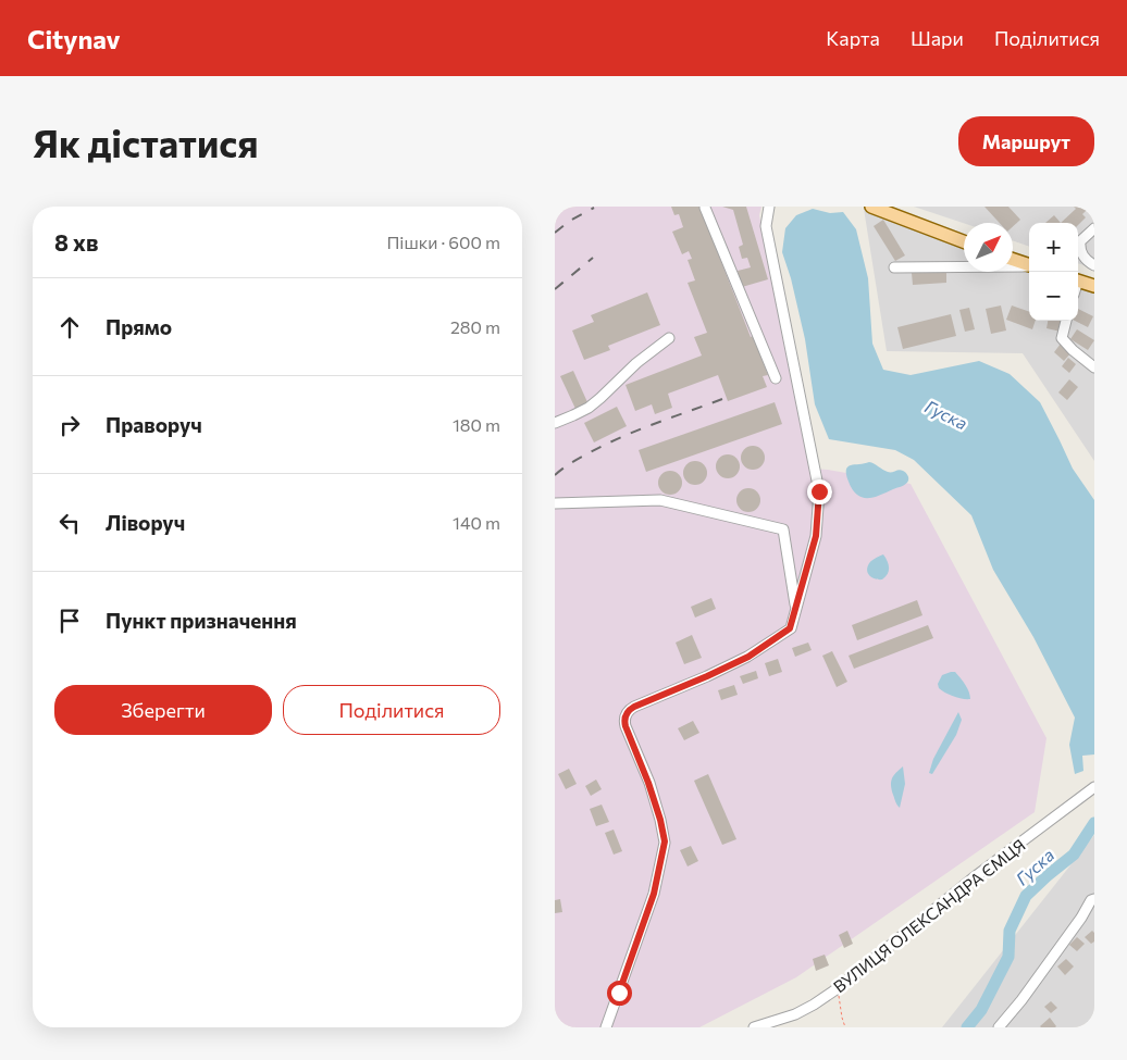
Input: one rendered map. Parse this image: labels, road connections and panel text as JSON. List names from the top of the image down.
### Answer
{
  "streets": {
    "street": ["ВУЛИЦЯ ОЛЕКСАНДРА ЄМЦЯ"]
  },
  "water": ["Гуска"],
  "north": "top right",
  "page": {
    "header": "Citynav",
    "nav": ["Карта", "Шари", "Поділитися"],
    "buttons": [
      "Маршрут",
      ["Зберегти", "Поділитися"]
    ],
    "title": "Як дістатися",
    "heading": ["8 хв", "Пішки · 600 m"],
    "map_buttons": ["+", "−"],
    "list": [
      ["Прямо", "280 m"],
      ["Праворуч", "180 m"],
      ["Ліворуч", "140 m"],
      "Пункт призначення"
    ]
  }
}
